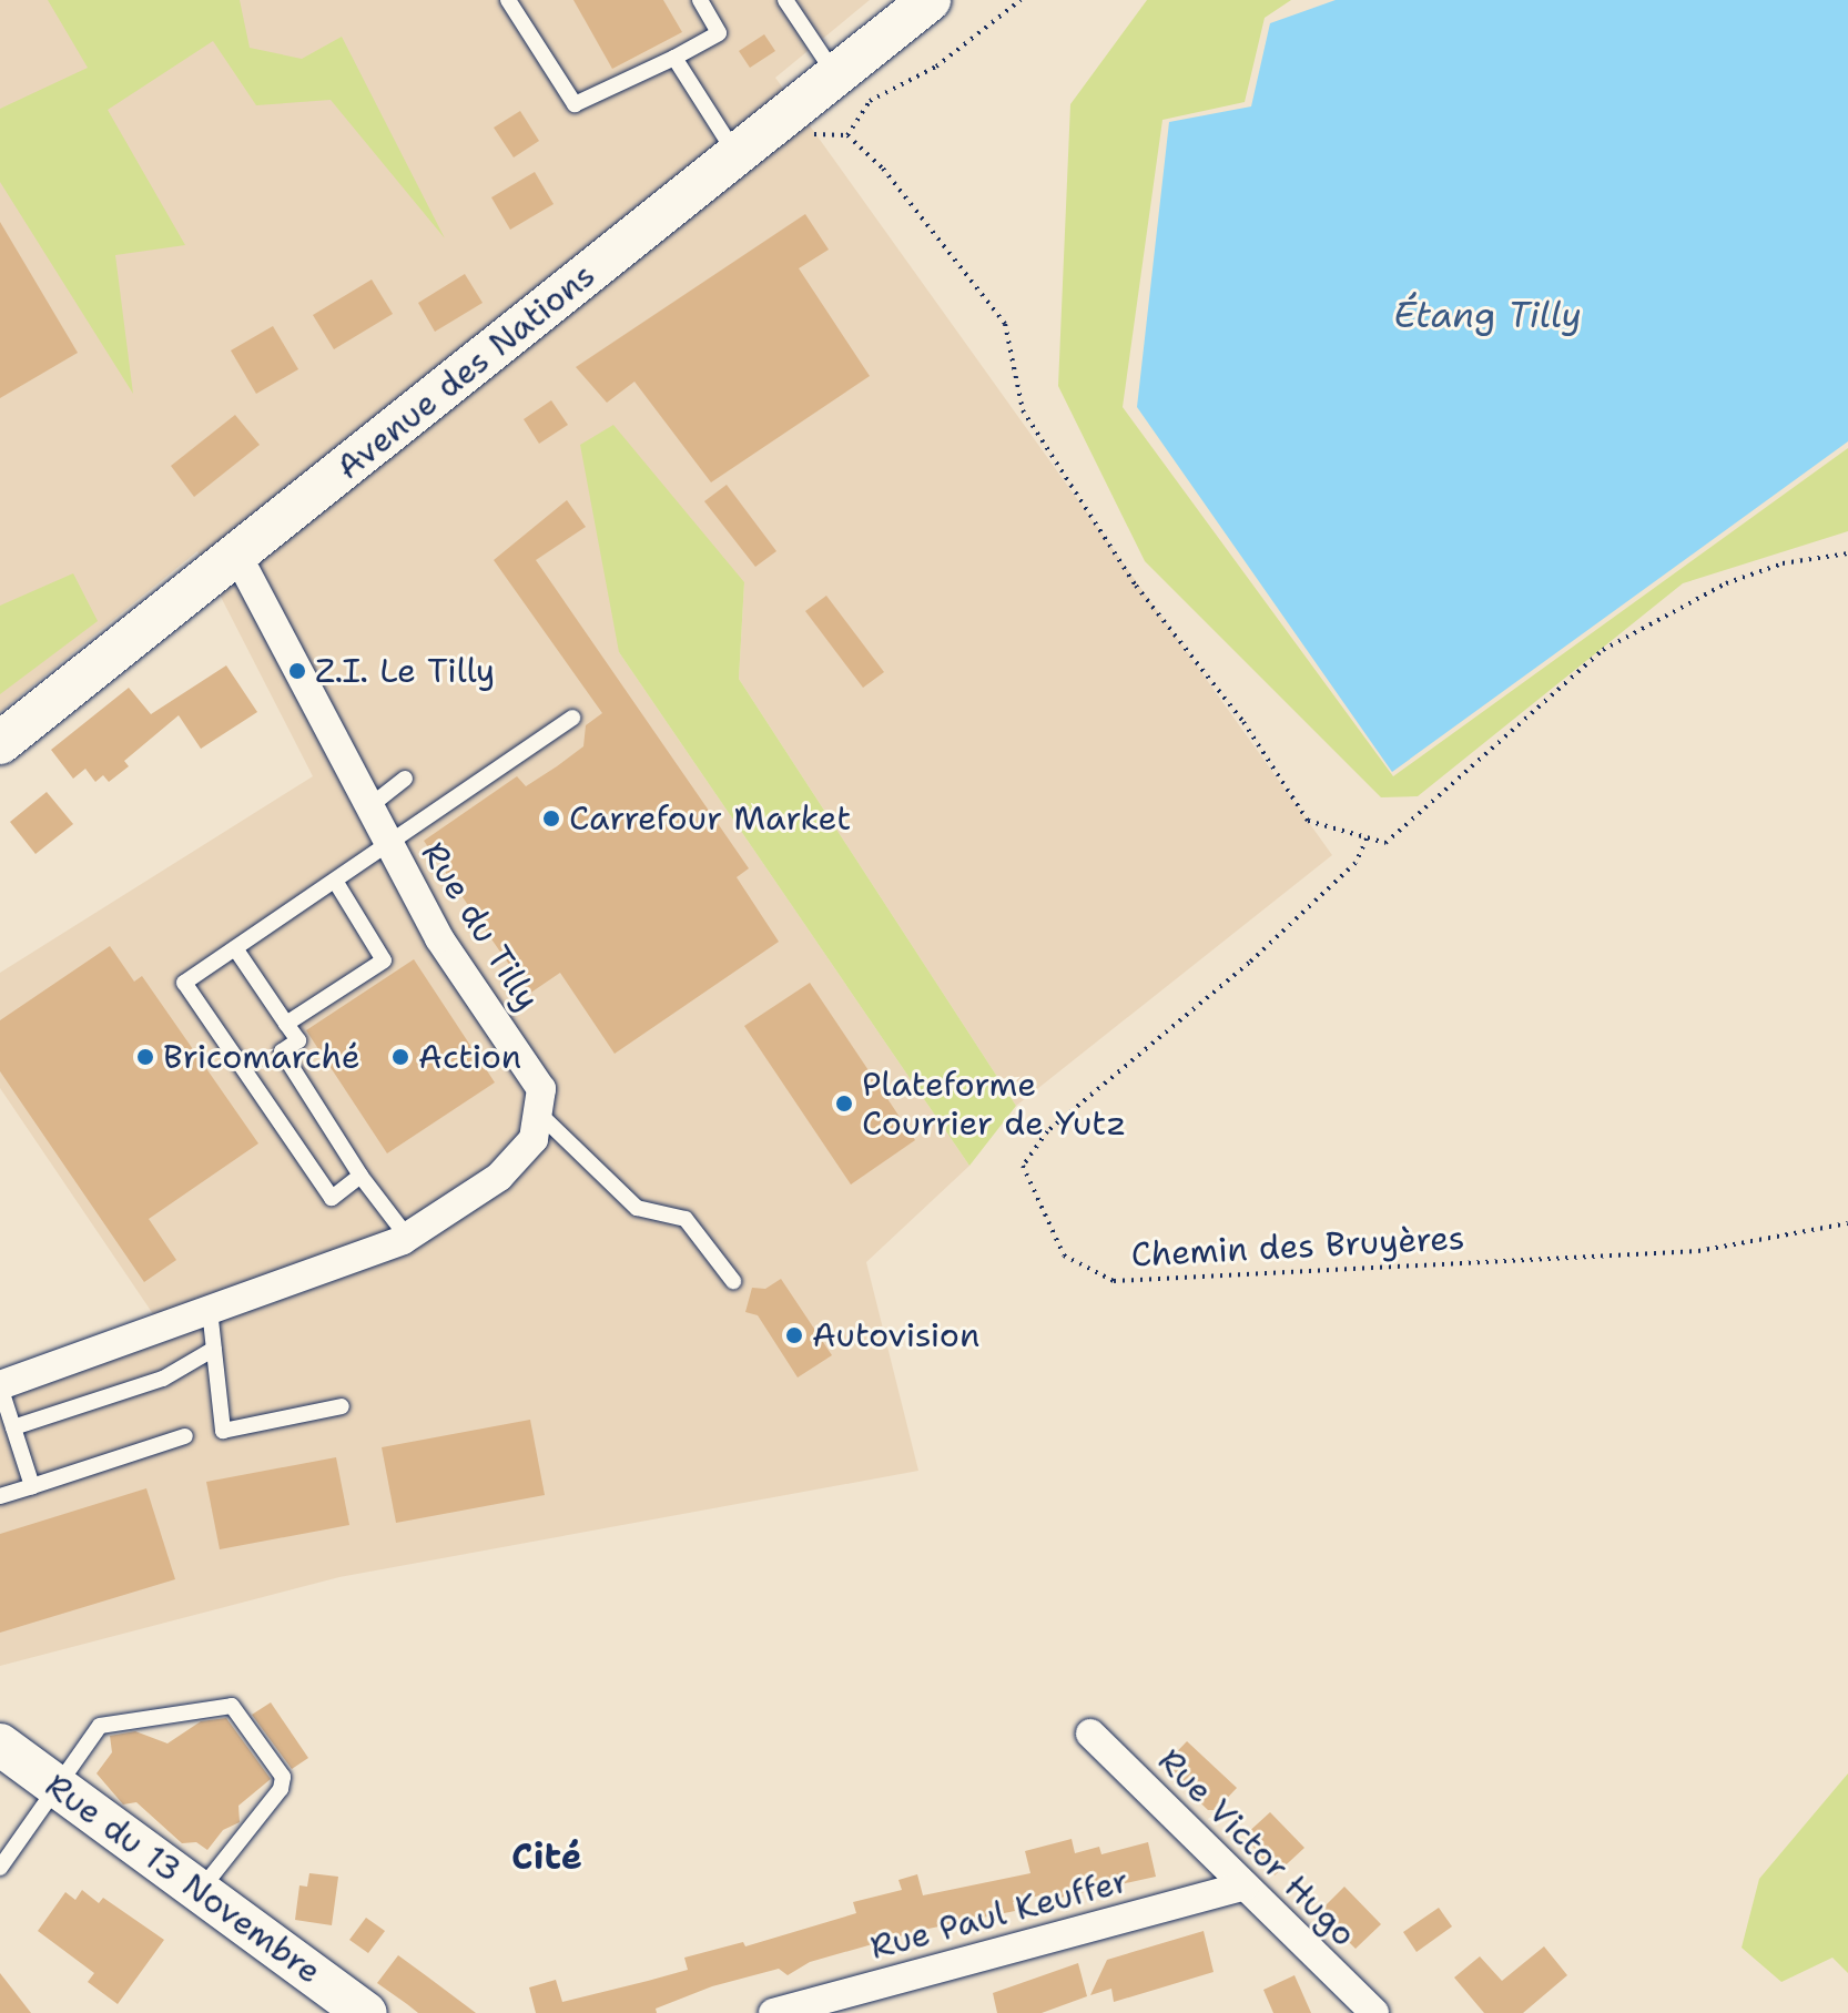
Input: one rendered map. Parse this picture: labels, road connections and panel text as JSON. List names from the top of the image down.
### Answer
{
  "streets": {
    "main road": ["Avenue des Nations", "Rue du 13 Novembre"],
    "street": ["Rue du Tilly", "Rue Victor Hugo", "Rue Paul Keuffer"],
    "path": ["Chemin des Bruyères"]
  },
  "crossings": [
    ["Avenue des Nations", "Rue du Tilly"],
    ["Rue Victor Hugo", "Rue Paul Keuffer"]
  ],
  "districts": ["Cité"],
  "water": ["Étang Tilly"],
  "places": [
    "Z.I. Le Tilly",
    "Carrefour Market",
    "Bricomarché",
    "Action",
    "Plateforme Courrier de Yutz",
    "Autovision"
  ]
}
